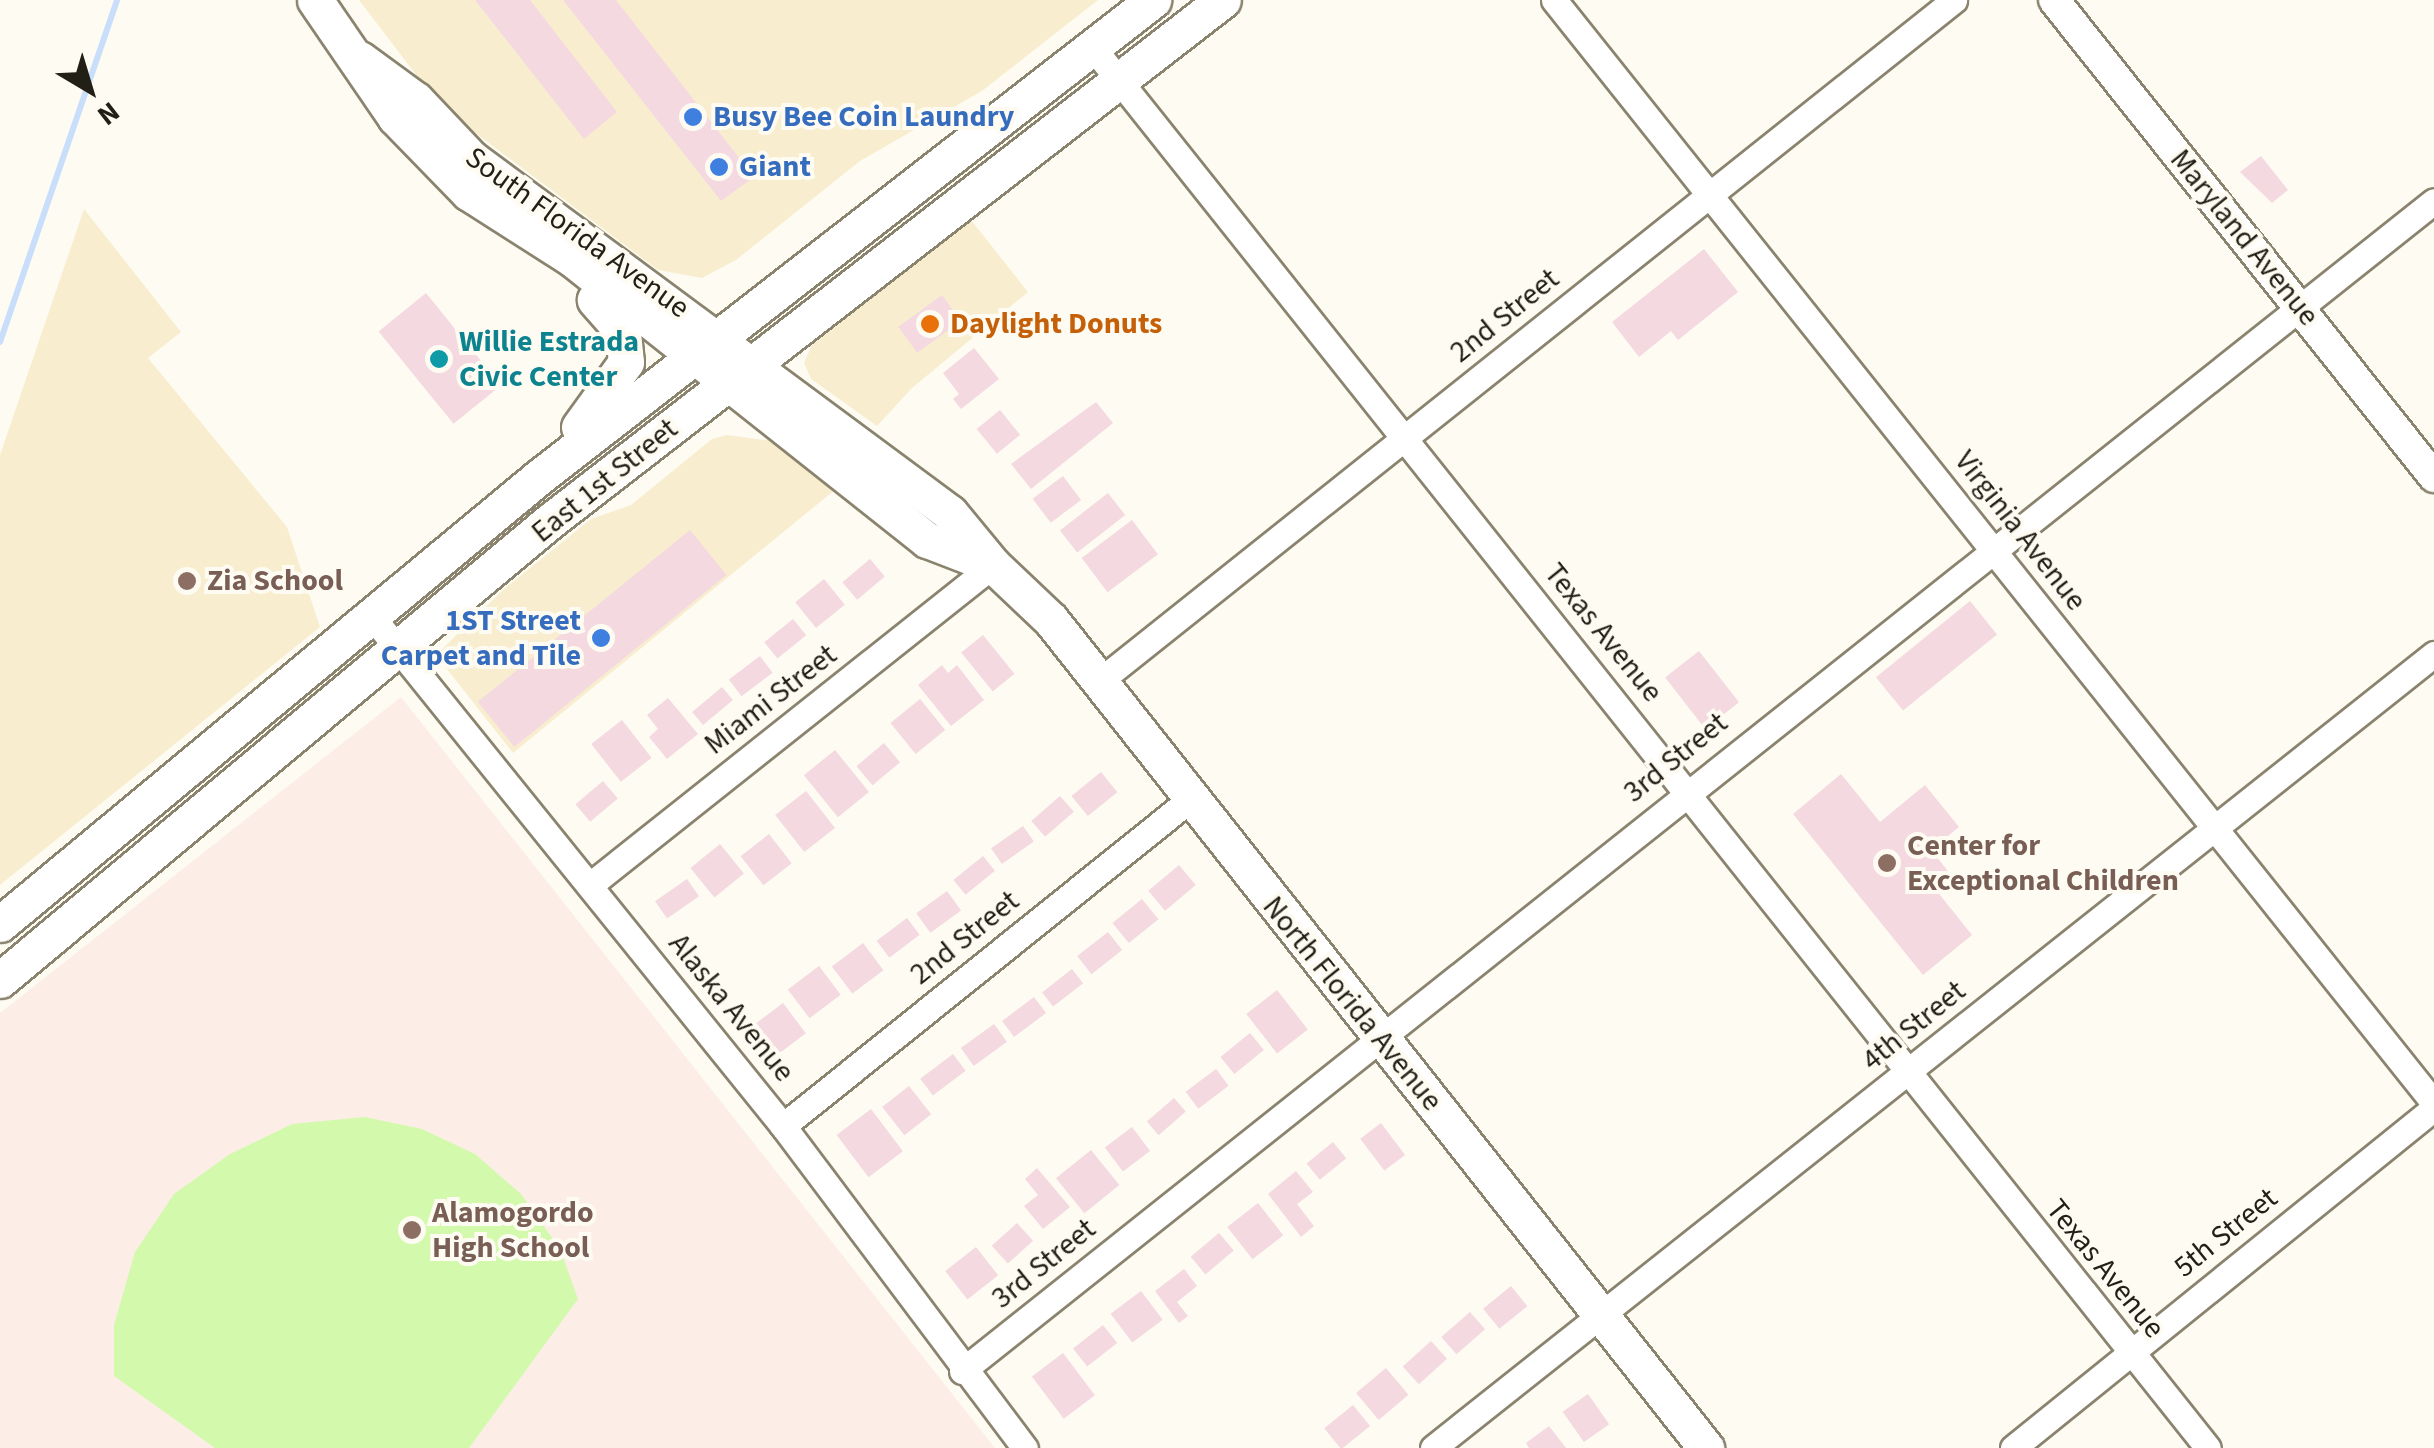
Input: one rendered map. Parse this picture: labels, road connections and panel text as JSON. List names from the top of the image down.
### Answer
{
  "streets": {
    "main road": ["South Florida Avenue", "East 1st Street", "North Florida Avenue"],
    "street": [
      "Maryland Avenue",
      "2nd Street",
      "Virginia Avenue",
      "Texas Avenue",
      "Miami Street",
      "3rd Street",
      "Alaska Avenue",
      "4th Street",
      "5th Street"
    ]
  },
  "crossings": [
    ["South Florida Avenue", "East 1st Street"],
    ["South Florida Avenue", "North Florida Avenue"],
    ["Maryland Avenue", "3rd Street"],
    ["2nd Street", "Virginia Avenue"],
    ["2nd Street", "Texas Avenue"],
    ["2nd Street", "North Florida Avenue"],
    ["2nd Street", "Alaska Avenue"],
    ["East 1st Street", "Texas Avenue"],
    ["East 1st Street", "North Florida Avenue"],
    ["East 1st Street", "Alaska Avenue"],
    ["Virginia Avenue", "3rd Street"],
    ["Virginia Avenue", "4th Street"],
    ["Virginia Avenue", "5th Street"],
    ["Texas Avenue", "3rd Street"],
    ["Texas Avenue", "4th Street"],
    ["Texas Avenue", "5th Street"],
    ["Miami Street", "North Florida Avenue"],
    ["Miami Street", "Alaska Avenue"],
    ["3rd Street", "North Florida Avenue"],
    ["3rd Street", "Alaska Avenue"],
    ["North Florida Avenue", "4th Street"]
  ],
  "places": [
    "Busy Bee Coin Laundry",
    "Giant",
    "Daylight Donuts",
    "Willie Estrada Civic Center",
    "Zia School",
    "1ST Street Carpet and Tile",
    "Center for Exceptional Children",
    "Alamogordo High School"
  ],
  "north": "bottom right"
}
